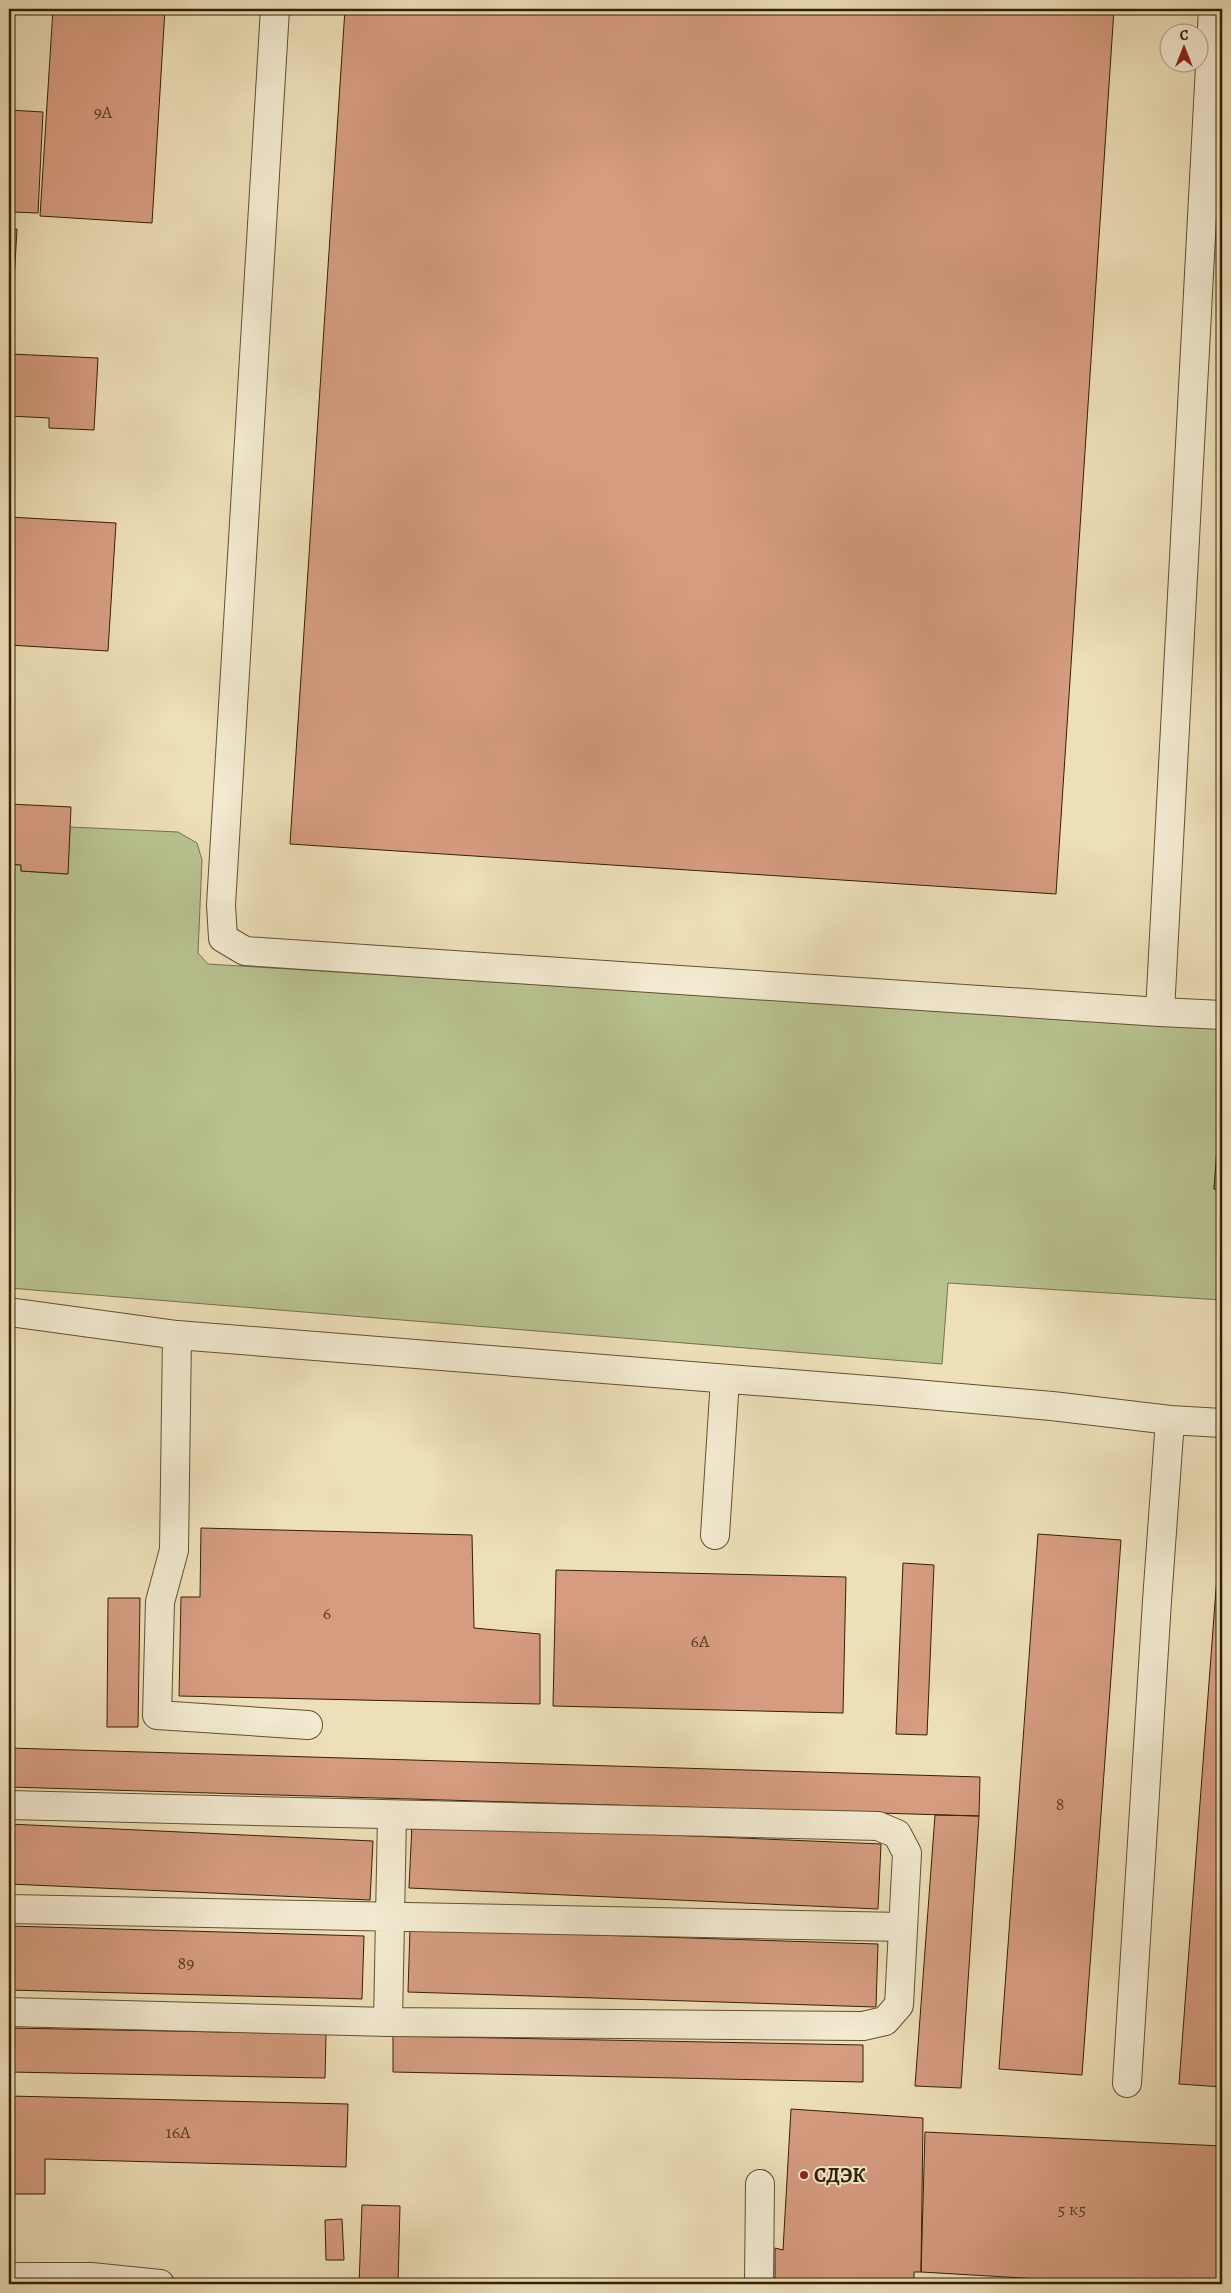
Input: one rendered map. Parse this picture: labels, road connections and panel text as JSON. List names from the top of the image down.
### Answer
{
  "places": ["СДЭК"],
  "house_numbers": [
    "9А",
    "6",
    "6А",
    "8",
    "89",
    "16А",
    "5 к5"
  ],
  "north": "top"
}
